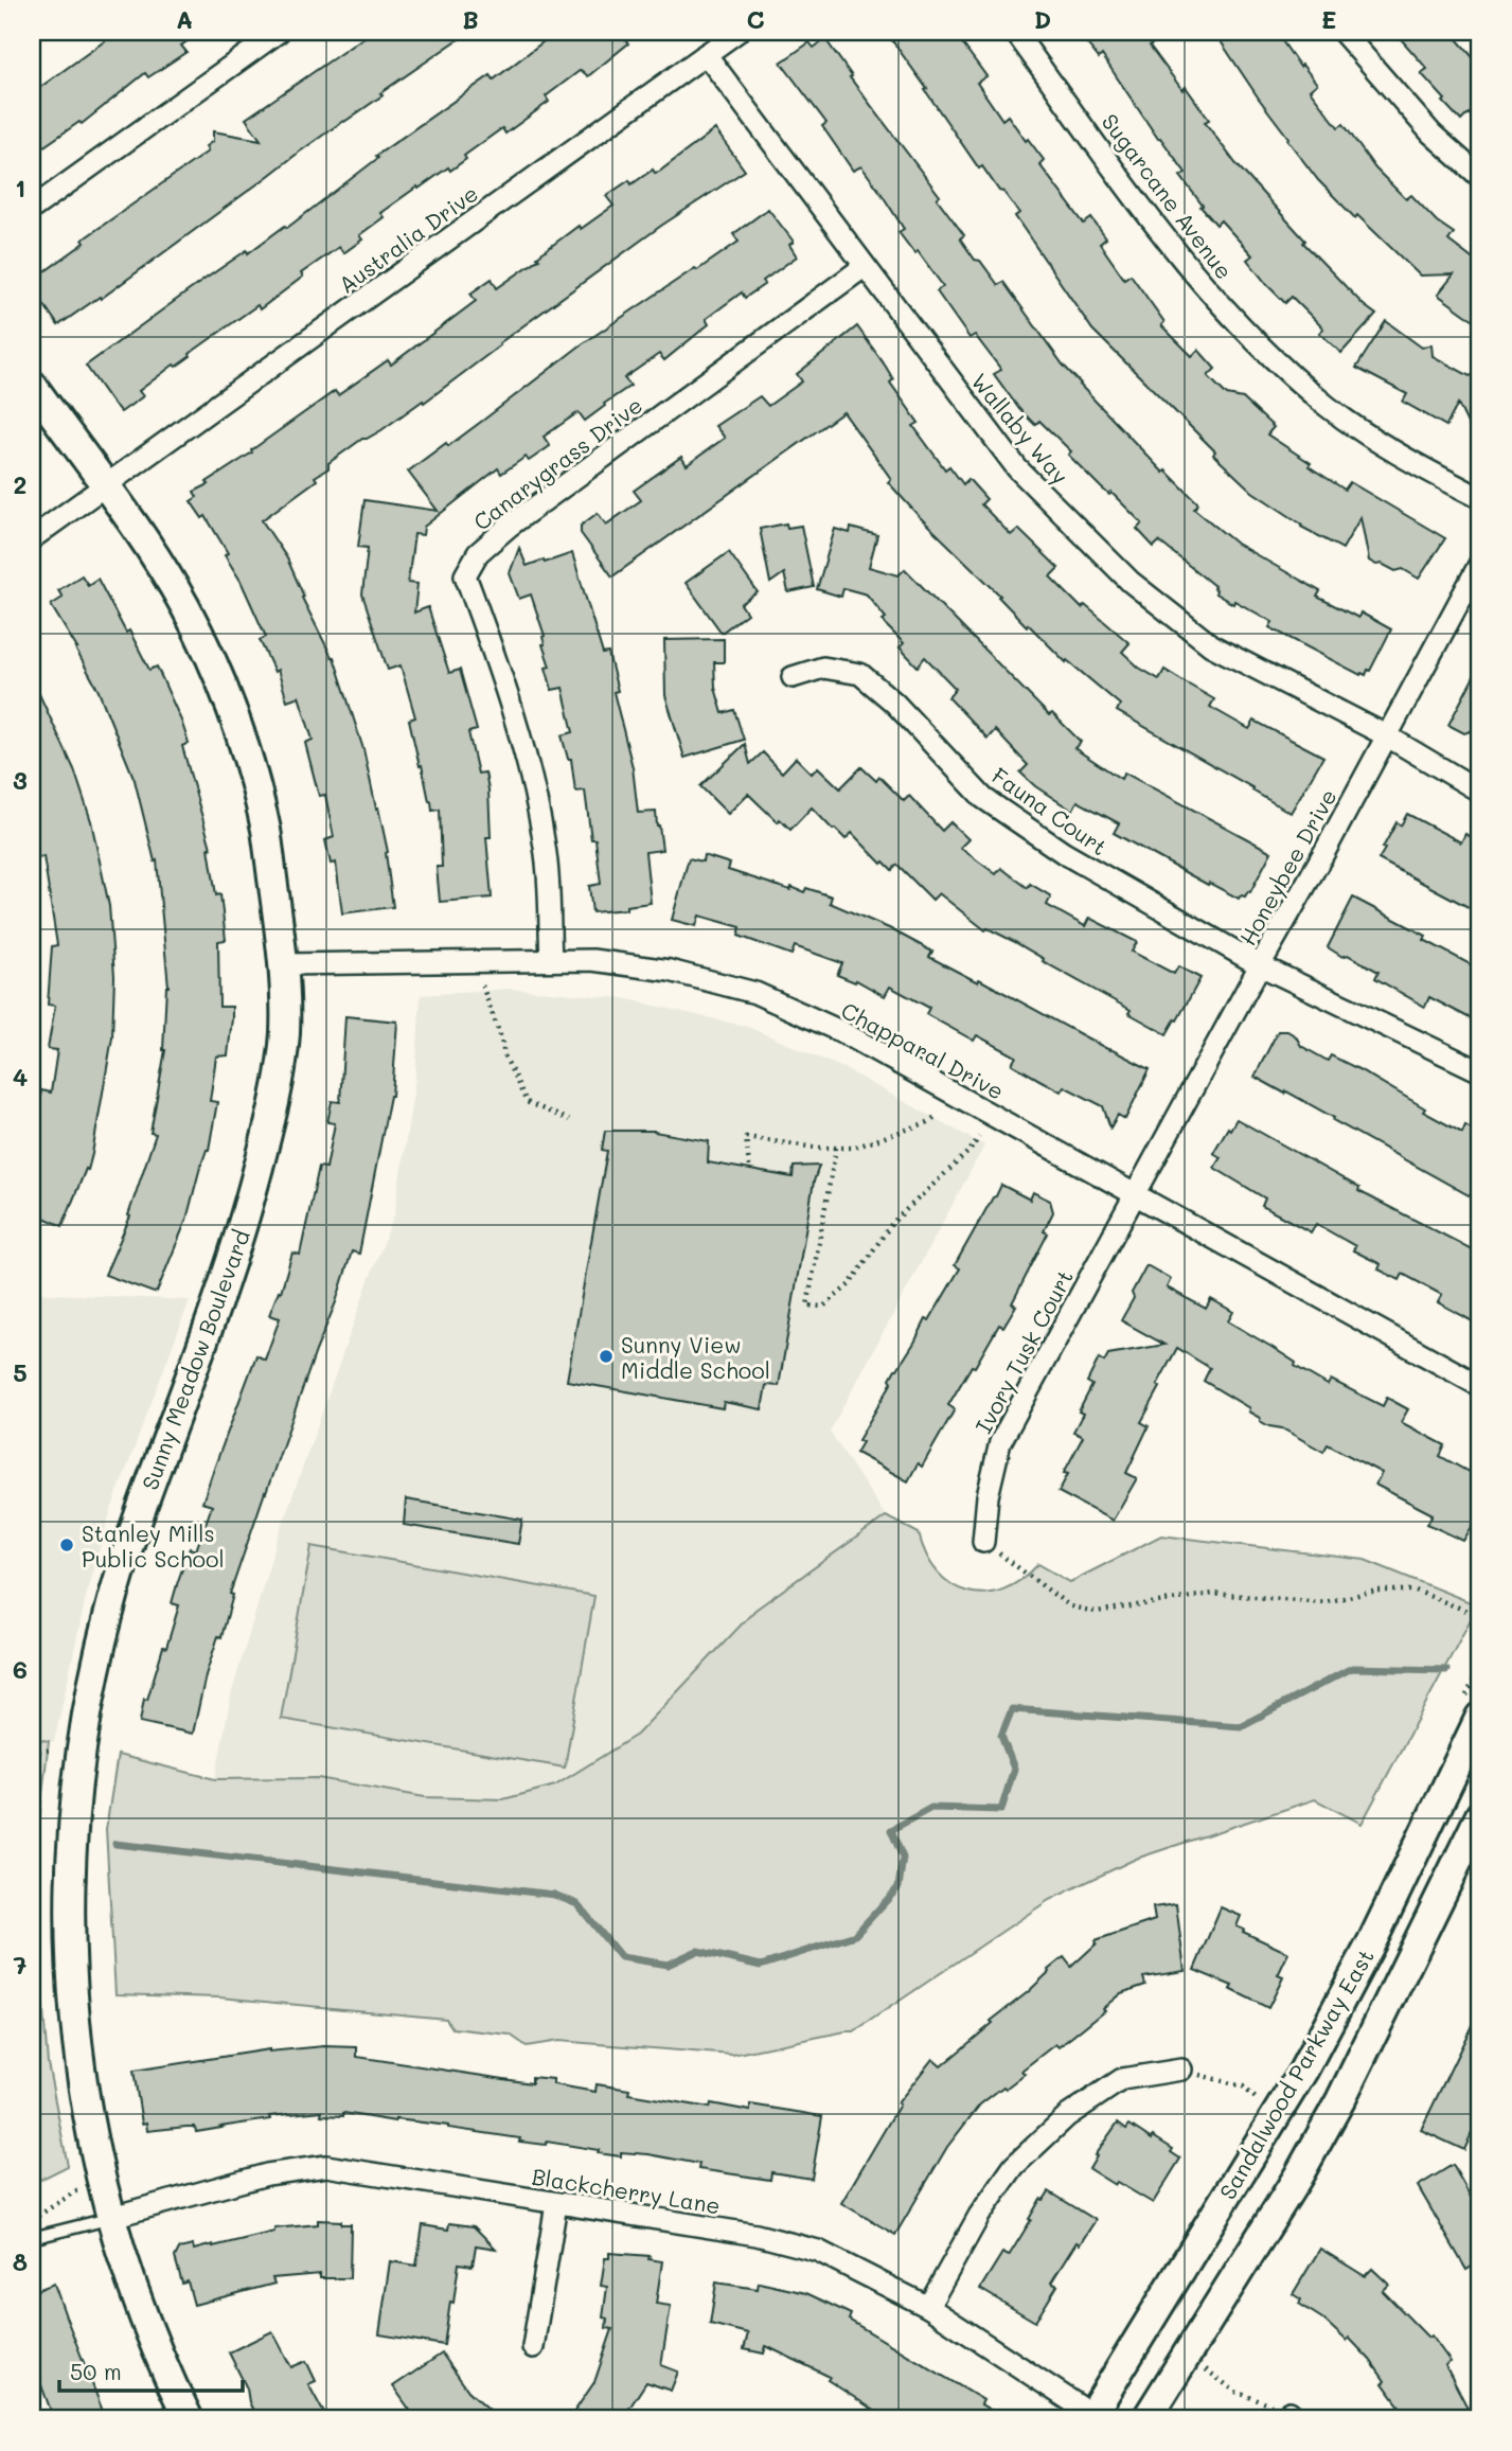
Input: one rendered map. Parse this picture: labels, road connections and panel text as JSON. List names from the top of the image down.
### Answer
{
  "streets": {
    "street": [
      "Sugarcane Avenue",
      "Australia Drive",
      "Wallaby Way",
      "Canarygrass Drive",
      "Fauna Court",
      "Honeybee Drive",
      "Chapparal Drive",
      "Ivory Tusk Court",
      "Sunny Meadow Boulevard",
      "Sandalwood Parkway East",
      "Blackcherry Lane"
    ]
  },
  "crossings": [
    ["Australia Drive", "Wallaby Way"],
    ["Australia Drive", "Sunny Meadow Boulevard"],
    ["Wallaby Way", "Canarygrass Drive"],
    ["Wallaby Way", "Honeybee Drive"],
    ["Canarygrass Drive", "Chapparal Drive"],
    ["Fauna Court", "Honeybee Drive"],
    ["Honeybee Drive", "Chapparal Drive"],
    ["Honeybee Drive", "Ivory Tusk Court"],
    ["Chapparal Drive", "Ivory Tusk Court"],
    ["Chapparal Drive", "Sunny Meadow Boulevard"],
    ["Sunny Meadow Boulevard", "Blackcherry Lane"],
    ["Sandalwood Parkway East", "Blackcherry Lane"]
  ],
  "places": ["Sunny View Middle School", "Stanley Mills Public School"],
  "scale_bar": "50 m",
  "grid": {
    "columns": [
      "A",
      "B",
      "C",
      "D",
      "E"
    ],
    "rows": [
      "1",
      "2",
      "3",
      "4",
      "5",
      "6",
      "7",
      "8"
    ]
  }
}
